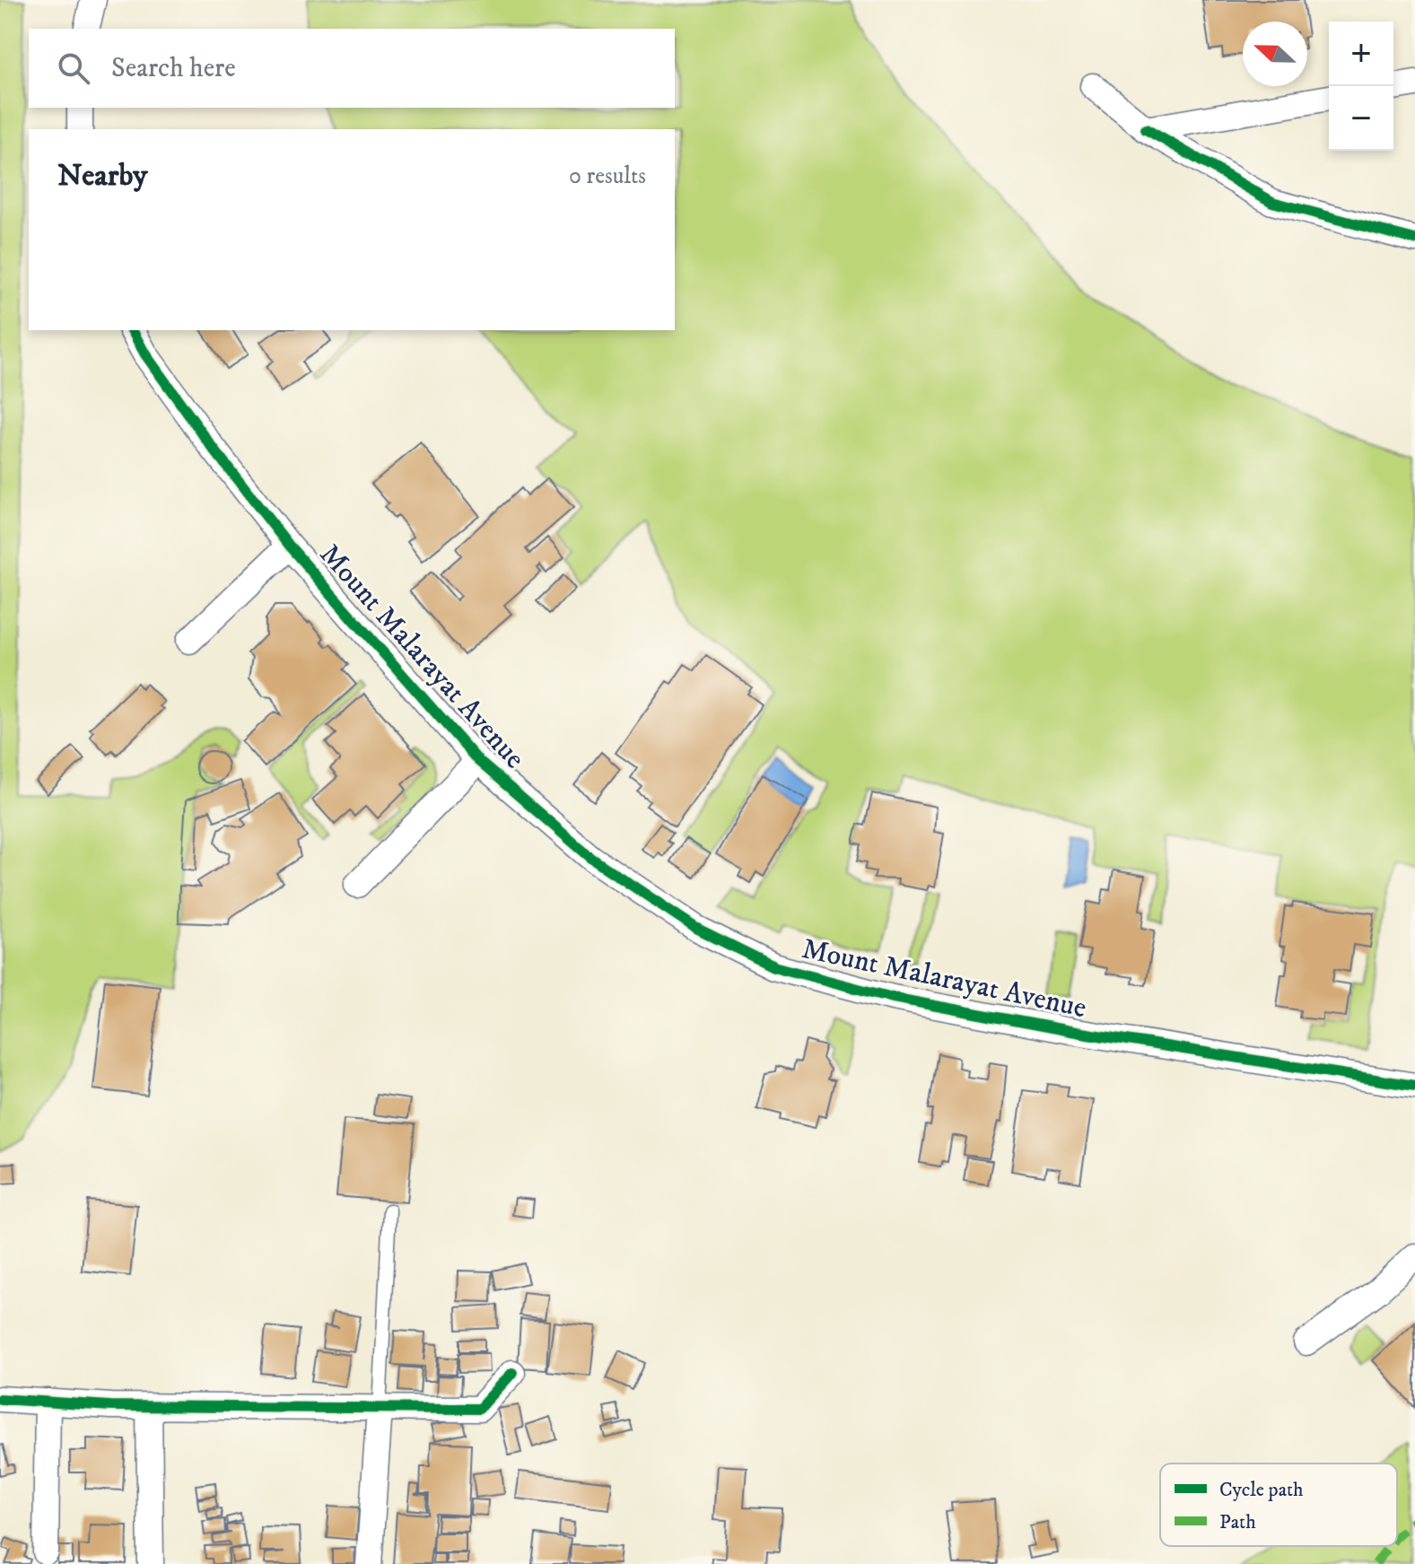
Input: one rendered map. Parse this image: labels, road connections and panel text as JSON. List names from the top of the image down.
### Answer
{
  "streets": {
    "street": ["Mount Malarayat Avenue"]
  },
  "legend": ["Cycle path", "Path"],
  "north": "left",
  "page": {
    "map_buttons": ["+", "−"],
    "search": "Search here",
    "heading": ["Nearby", "0 results"]
  }
}
